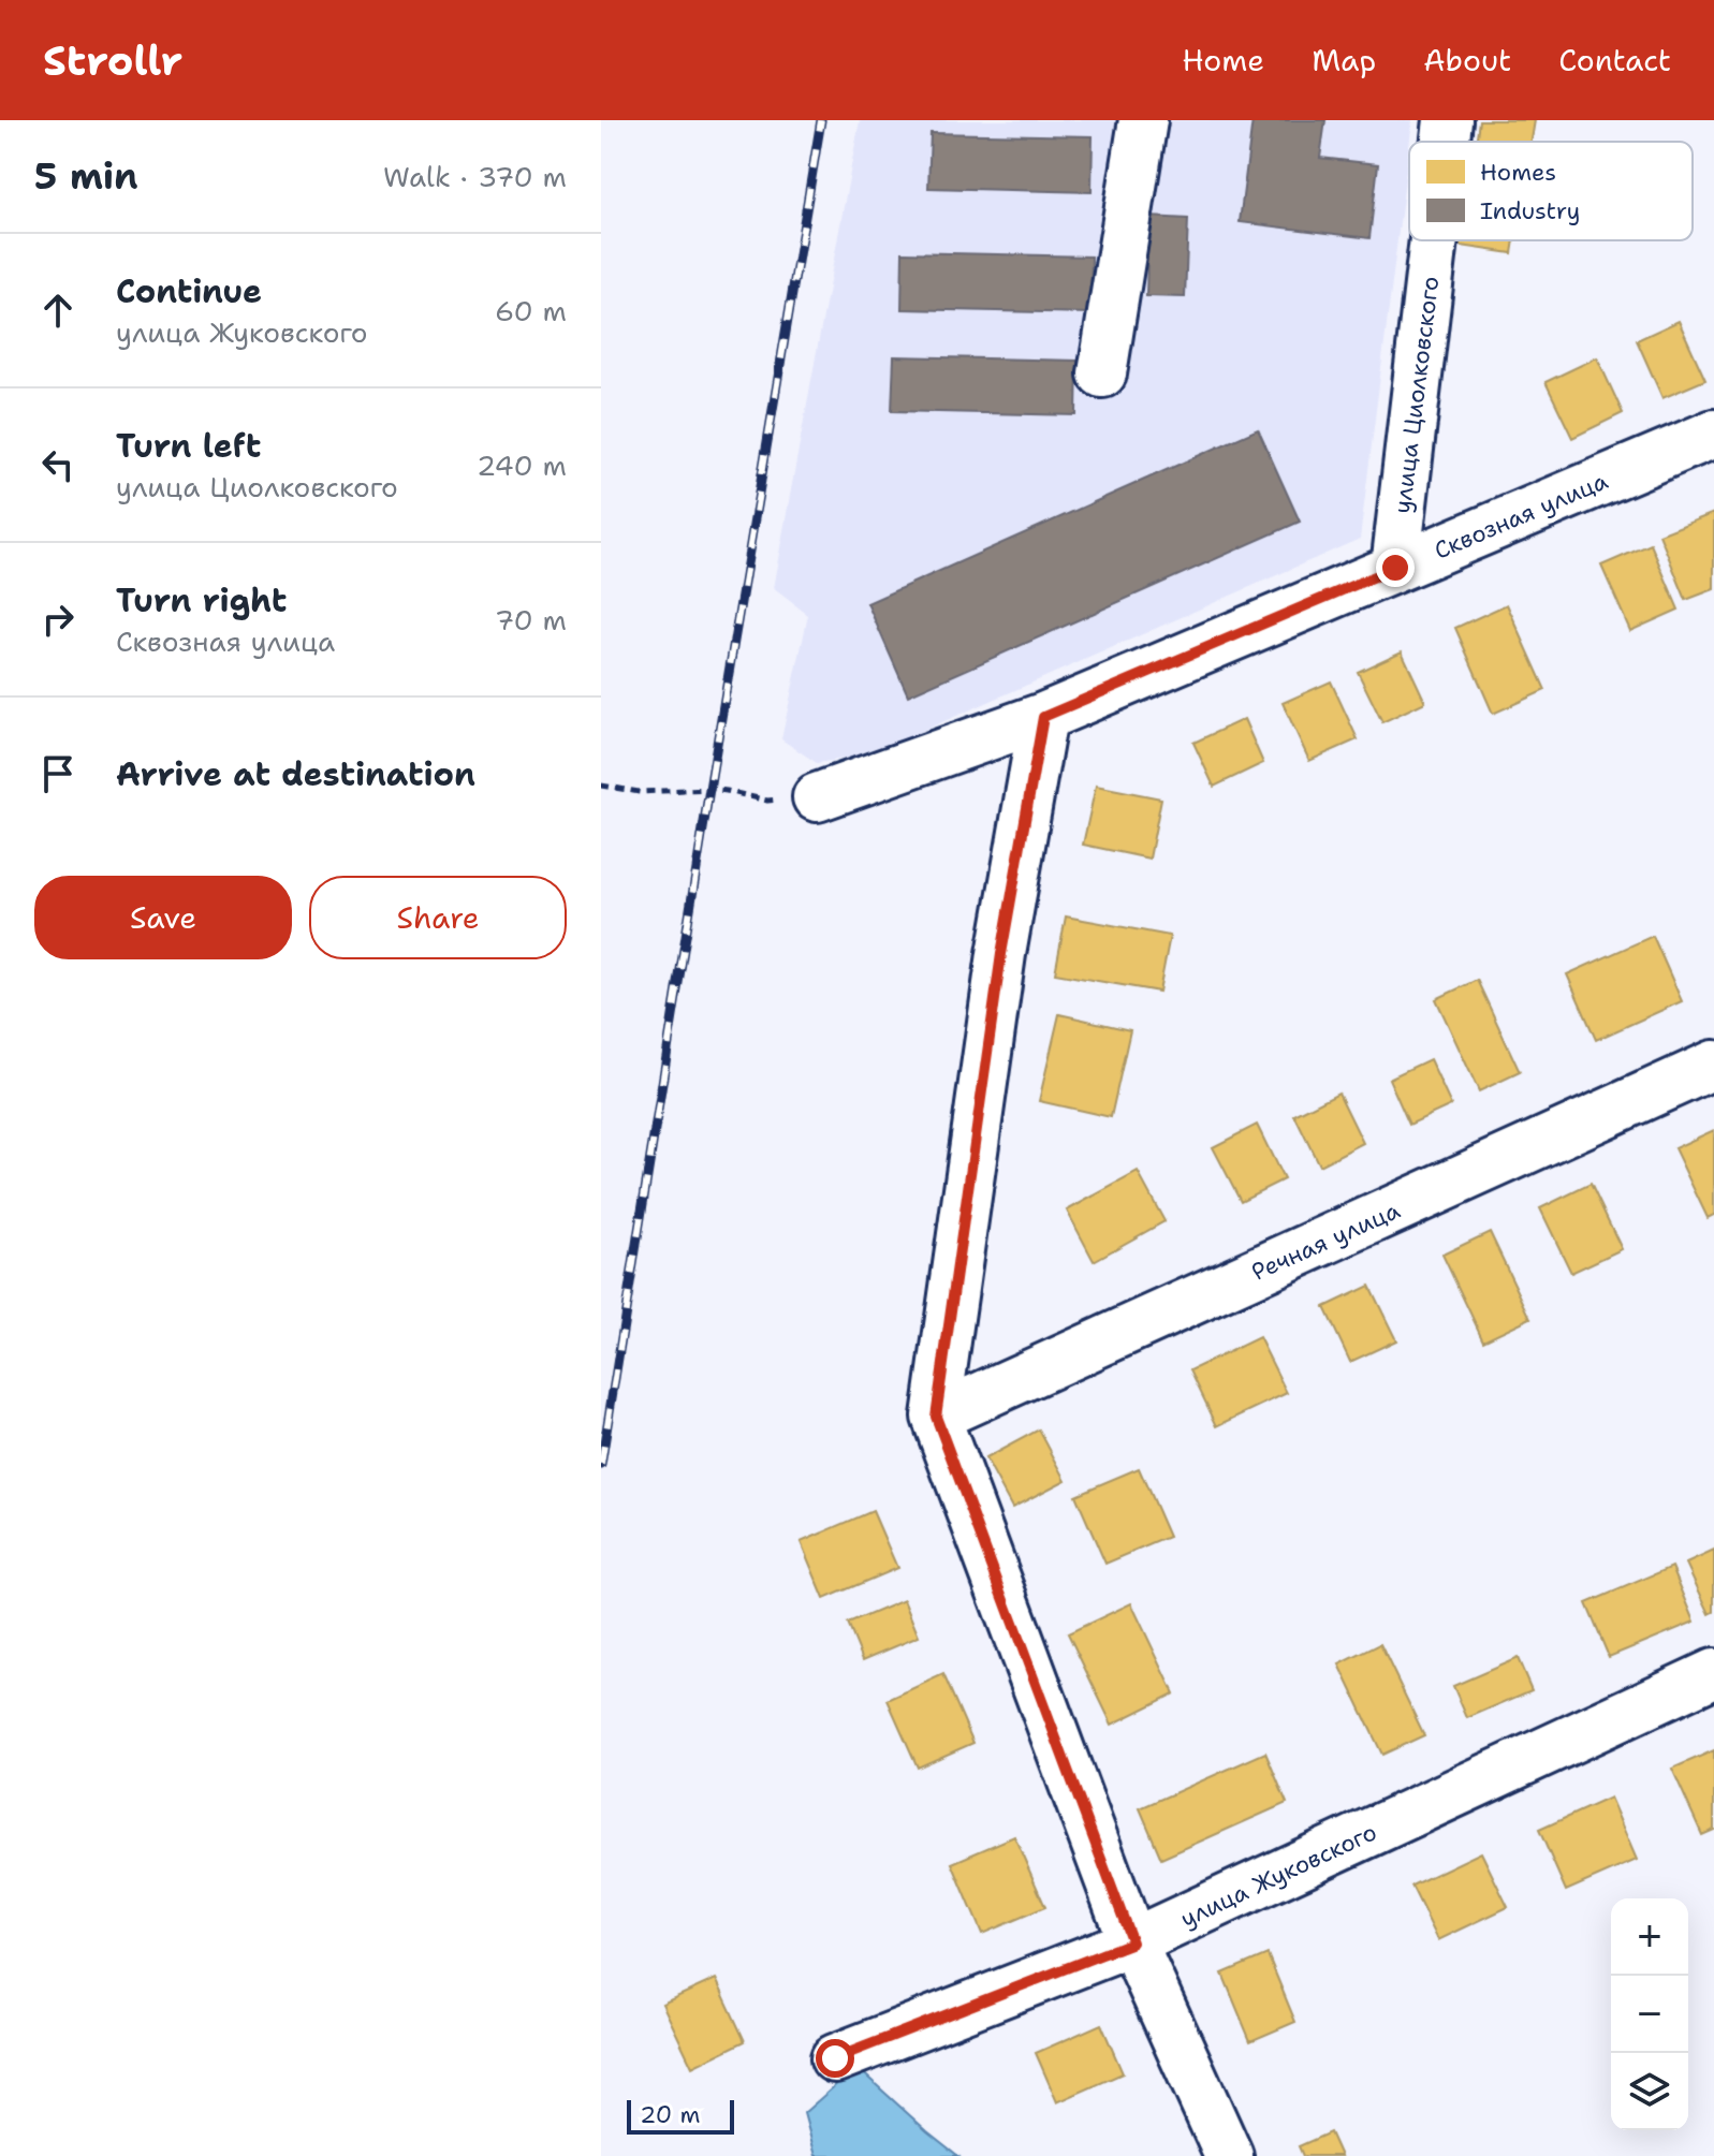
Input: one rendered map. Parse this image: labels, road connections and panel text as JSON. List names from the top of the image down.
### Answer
{
  "streets": {
    "street": [
      "улица Циолковского",
      "Сквозная улица",
      "Речная улица",
      "улица Жуковского"
    ]
  },
  "crossings": [
    ["улица Циолковского", "Сквозная улица"]
  ],
  "legend": ["Homes", "Industry"],
  "scale_bar": "20 m",
  "page": {
    "header": "Strollr",
    "nav": [
      "Home",
      "Map",
      "About",
      "Contact"
    ],
    "heading": ["5 min", "Walk · 370 m"],
    "list": [
      ["Continue", "улица Жуковского", "60 m"],
      ["Turn left", "улица Циолковского", "240 m"],
      ["Turn right", "Сквозная улица", "70 m"],
      "Arrive at destination"
    ],
    "buttons": ["Save", "Share"],
    "map_buttons": ["+", "−"],
    "scale": "20 m"
  }
}
